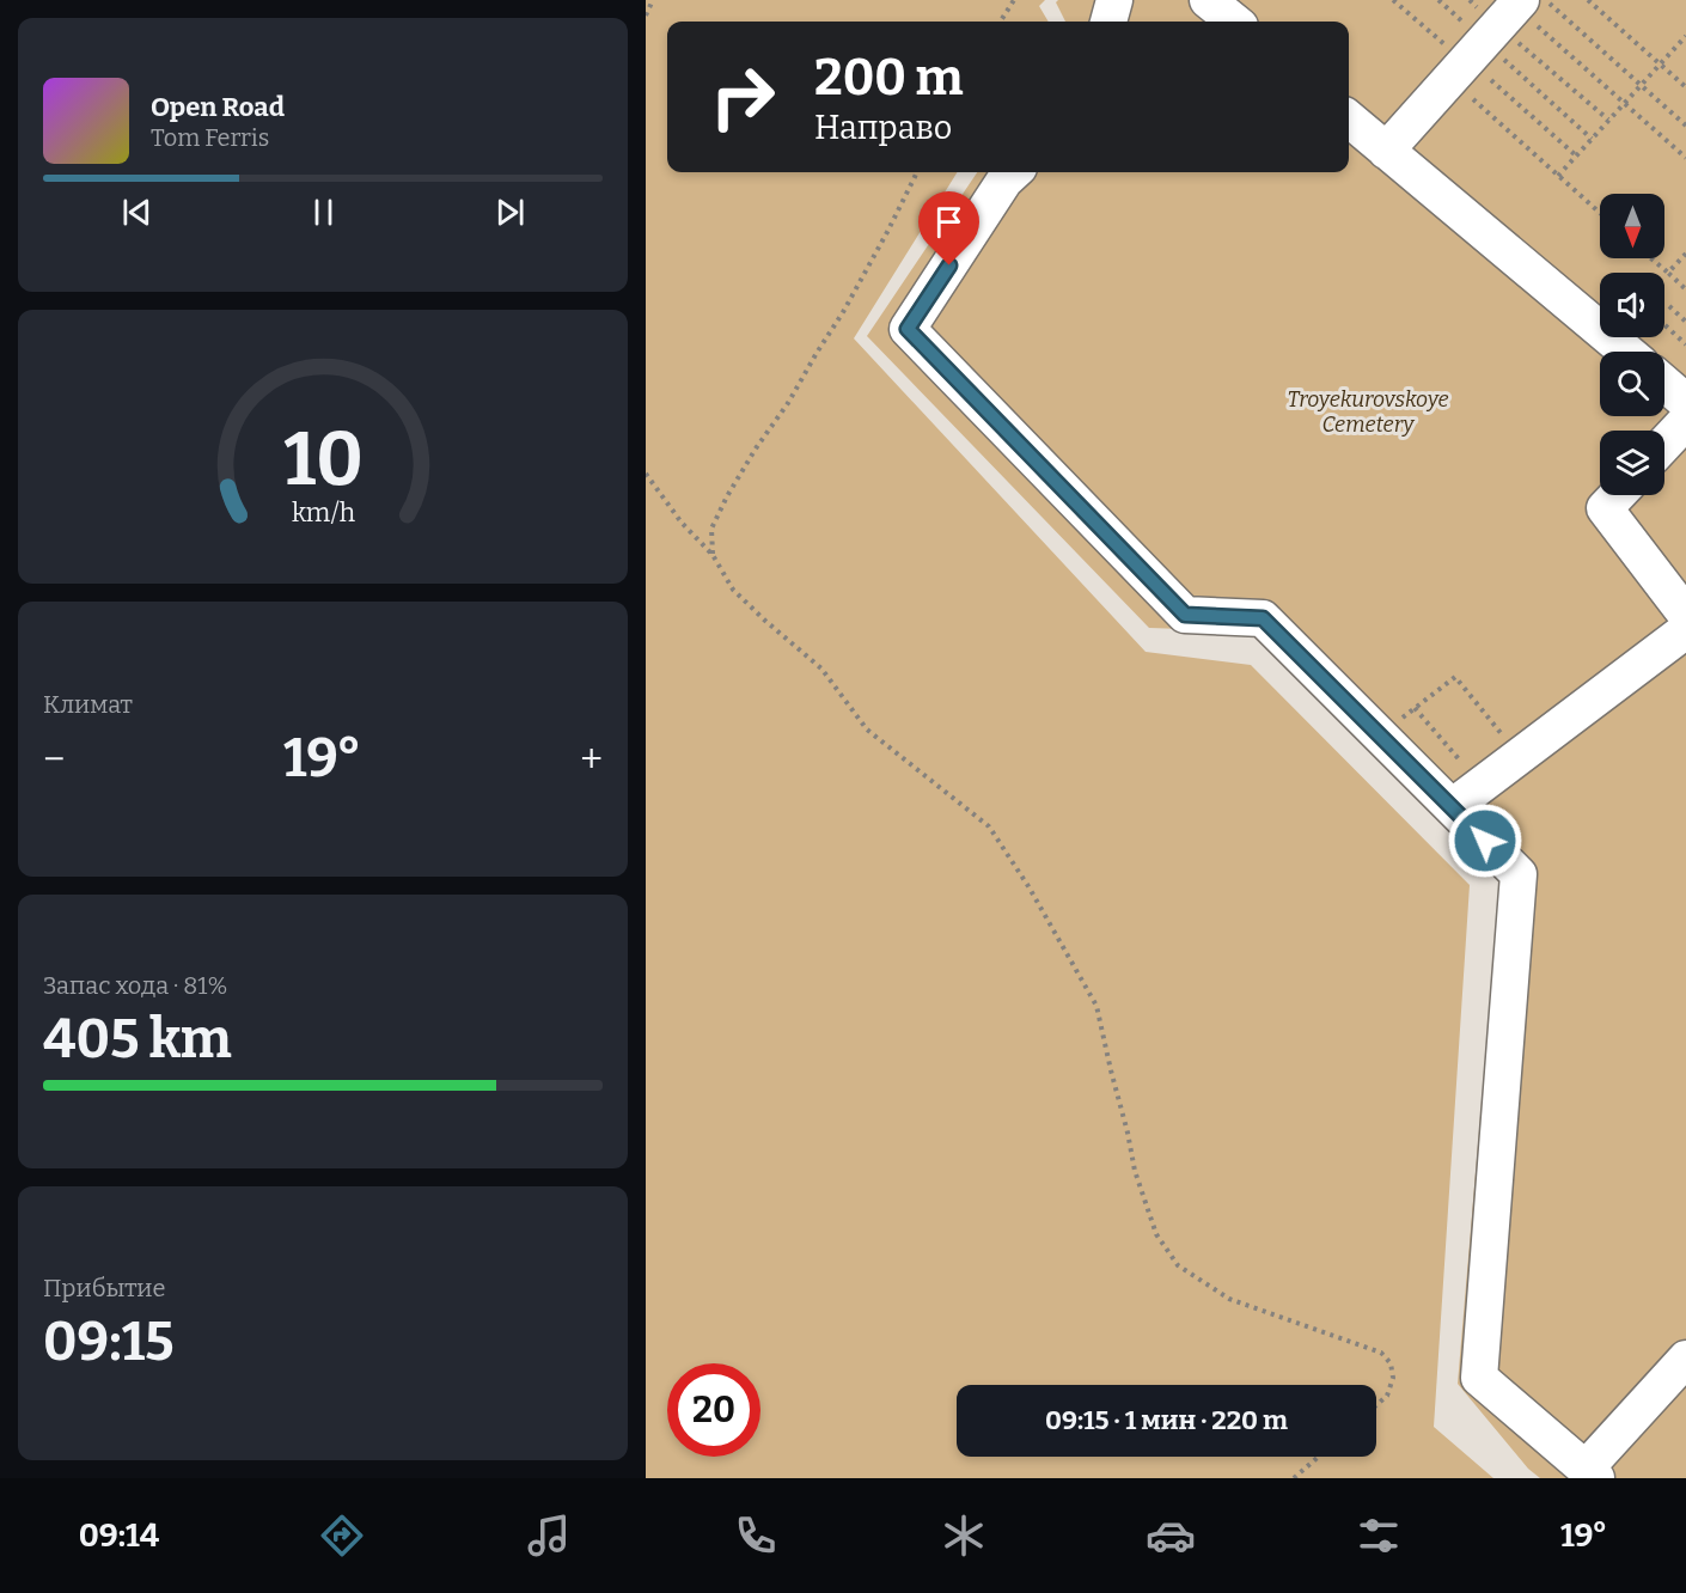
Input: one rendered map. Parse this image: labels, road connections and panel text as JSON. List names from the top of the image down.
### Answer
{
  "parks": ["Troyekurovskoye Cemetery"],
  "north": "bottom",
  "page": {
    "turn": ["200 m", "Направо"],
    "song": ["Open Road", "Tom Ferris"],
    "tile": [
      "Климат",
      ["Запас хода · 81%", "405 km"],
      ["Прибытие", "09:15"]
    ],
    "heat": ["−", "19°", "+"],
    "limit": "20",
    "trip": "09:15 · 1 мин · 220 m",
    "tabs": ["09:14", "19°"],
    "gauge": ["10", "km/h"]
  }
}
